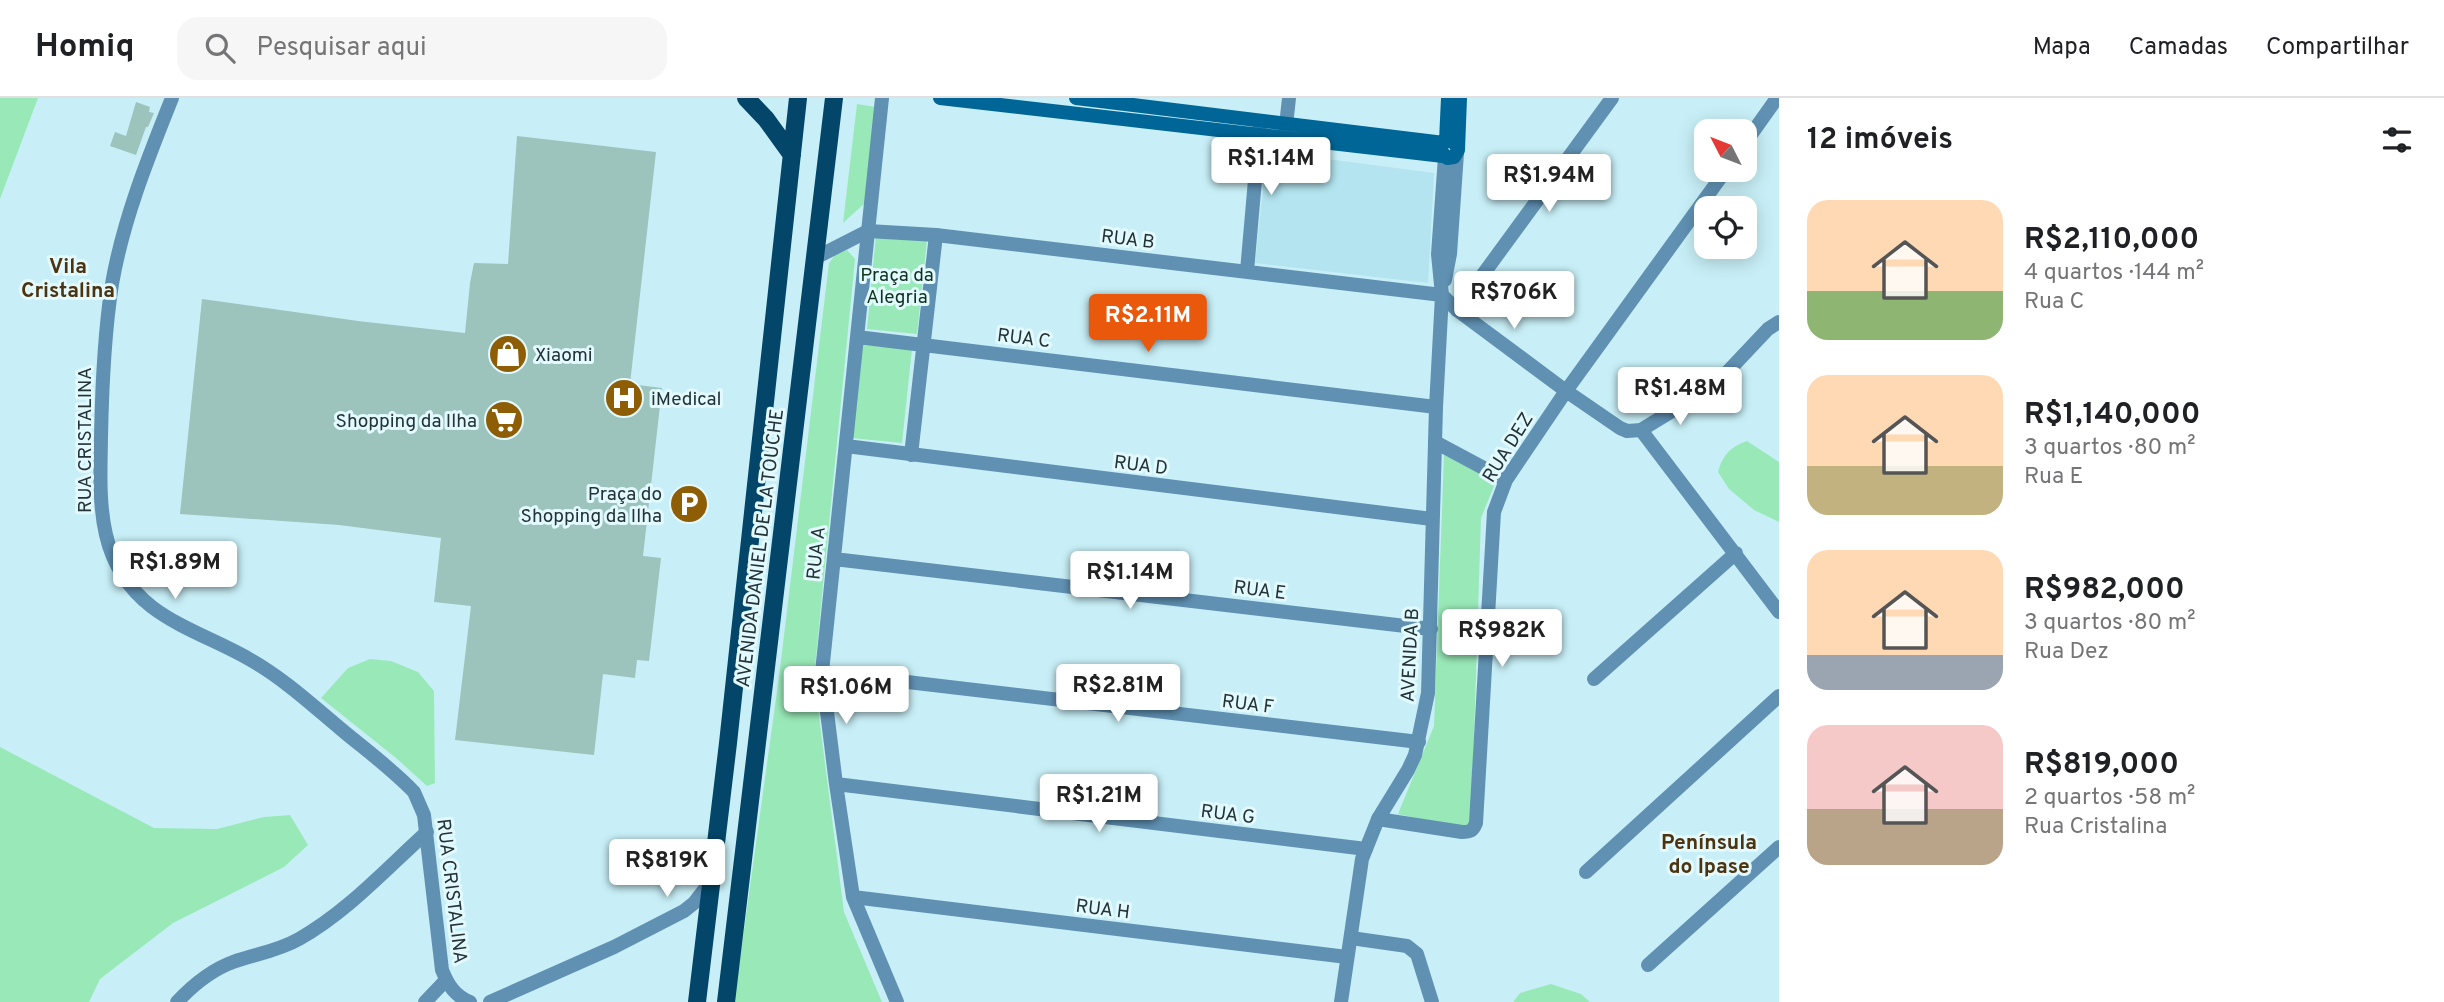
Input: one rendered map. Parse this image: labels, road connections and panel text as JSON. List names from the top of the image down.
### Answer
{
  "streets": {
    "main road": ["AVENIDA DANIEL DE LA TOUCHE"],
    "street": [
      "RUA B",
      "RUA C",
      "RUA CRISTALINA",
      "RUA DEZ",
      "RUA D",
      "RUA A",
      "RUA E",
      "AVENIDA B",
      "RUA F",
      "RUA G",
      "RUA H"
    ]
  },
  "crossings": [
    ["RUA B", "RUA A"],
    ["RUA B", "AVENIDA B"],
    ["RUA C", "RUA A"],
    ["RUA C", "AVENIDA B"],
    ["RUA DEZ", "AVENIDA B"],
    ["RUA D", "RUA A"],
    ["RUA D", "AVENIDA B"],
    ["RUA A", "RUA E"],
    ["RUA A", "RUA F"],
    ["RUA A", "RUA G"],
    ["RUA A", "RUA H"],
    ["RUA E", "AVENIDA B"],
    ["AVENIDA B", "RUA F"],
    ["AVENIDA B", "RUA G"],
    ["AVENIDA B", "RUA H"]
  ],
  "districts": ["Vila Cristalina", "Península do Ipase"],
  "parks": ["Praça da Alegria"],
  "places": {
    "shop": ["Xiaomi"],
    "hospital": ["iMedical"],
    "supermarket": ["Shopping da Ilha"],
    "parking": ["Praça do Shopping da Ilha"]
  },
  "north": "top left",
  "page": {
    "header": "Homiq",
    "search": "Pesquisar aqui",
    "nav": ["Mapa", "Camadas", "Compartilhar"],
    "heading": "12 imóveis",
    "price": [
      "R$1.14M",
      "R$1.94M",
      "R$706K",
      "R$2.11M",
      "R$1.48M",
      "R$1.89M",
      "R$1.14M",
      "R$982K",
      "R$2.81M",
      "R$1.06M",
      "R$1.21M",
      "R$819K"
    ],
    "list": [
      {
        "name": "R$2,110,000",
        "note": "4 quartos · 144 m² · Rua C"
      },
      {
        "name": "R$1,140,000",
        "note": "3 quartos · 80 m² · Rua E"
      },
      {
        "name": "R$982,000",
        "note": "3 quartos · 80 m² · Rua Dez"
      },
      {
        "name": "R$819,000",
        "note": "2 quartos · 58 m² · Rua Cristalina"
      }
    ]
  }
}
